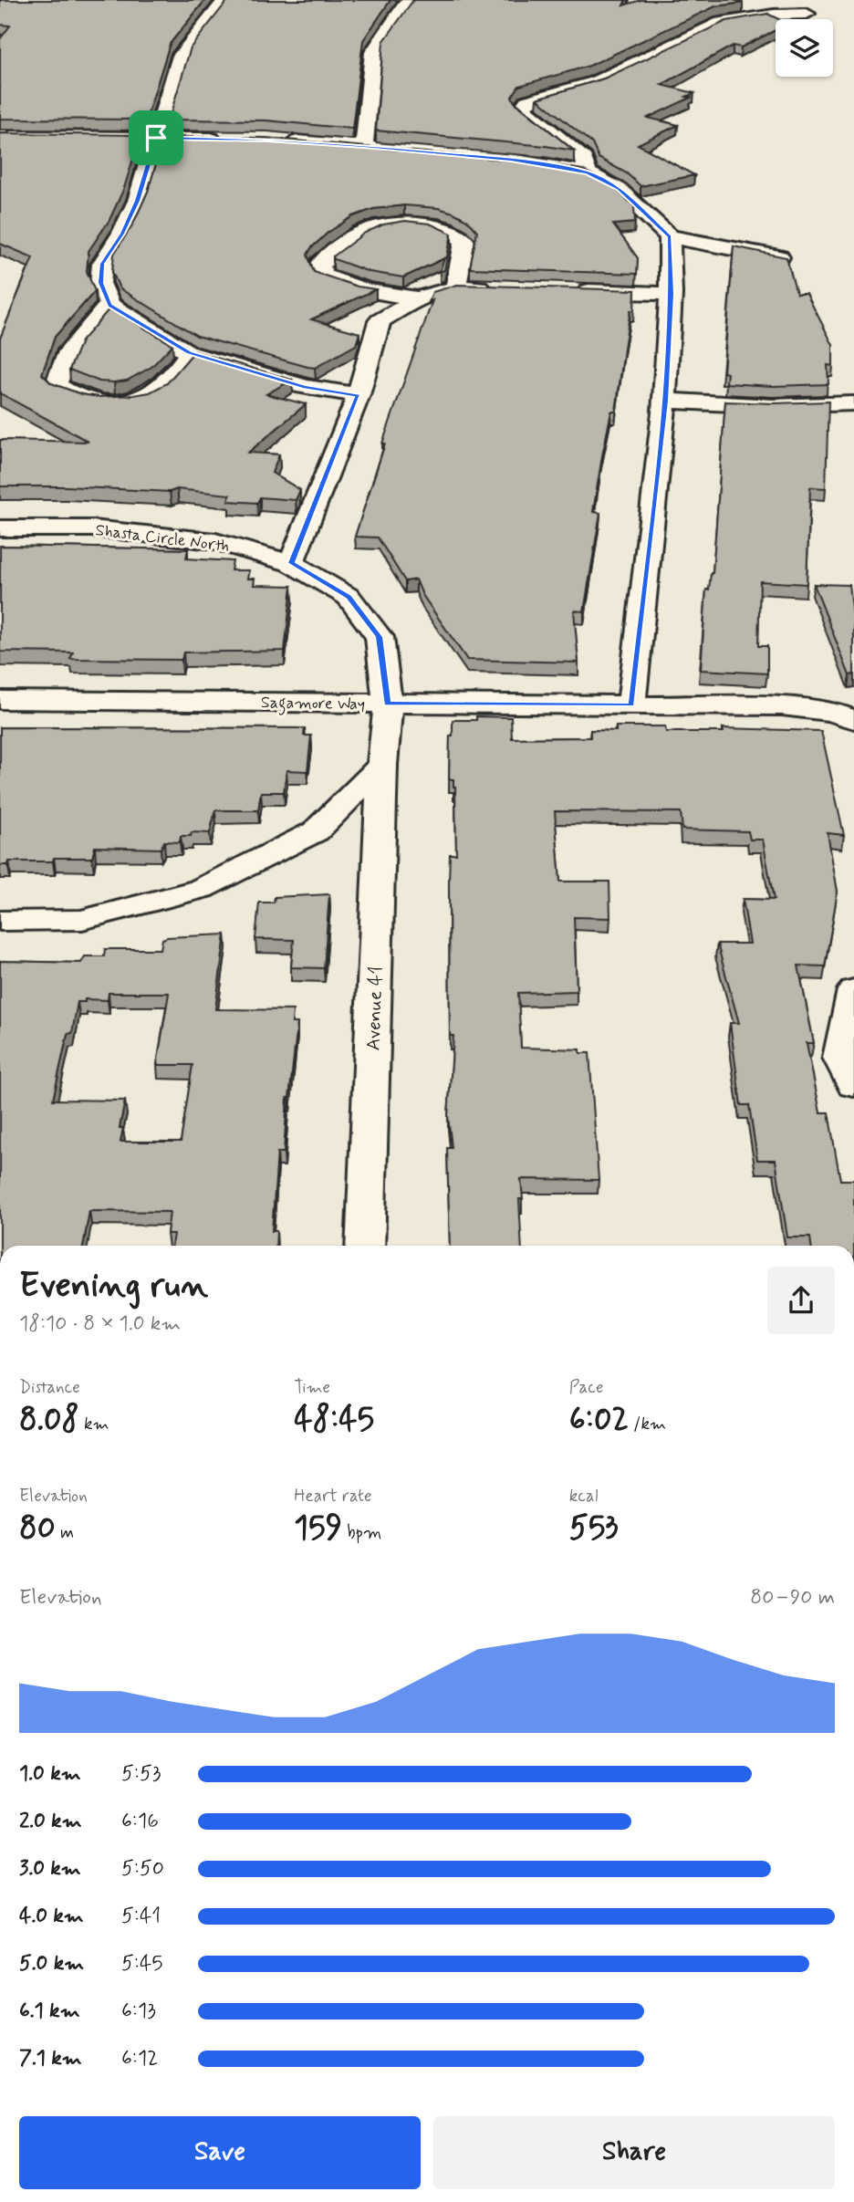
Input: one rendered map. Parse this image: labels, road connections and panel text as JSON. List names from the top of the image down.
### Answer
{
  "streets": {
    "street": ["Shasta Circle North", "Sagamore Way", "Avenue 41"]
  },
  "crossings": [
    ["Shasta Circle North", "Sagamore Way"],
    ["Shasta Circle North", "Avenue 41"],
    ["Sagamore Way", "Avenue 41"]
  ],
  "page": {
    "heading": ["Evening run", "18:10 · 8 × 1.0 km"],
    "stats": [
      ["Distance", "8.08 km"],
      ["Time", "48:45"],
      ["Pace", "6:02 /km"],
      ["Elevation", "80 m"],
      ["Heart rate", "159 bpm"],
      ["kcal", "553"]
    ],
    "chart": ["Elevation", "80–90 m"],
    "list": [
      {
        "name": "1.0 km",
        "note": "5:53"
      },
      {
        "name": "2.0 km",
        "note": "6:16"
      },
      {
        "name": "3.0 km",
        "note": "5:50"
      },
      {
        "name": "4.0 km",
        "note": "5:41"
      },
      {
        "name": "5.0 km",
        "note": "5:45"
      },
      {
        "name": "6.1 km",
        "note": "6:13"
      },
      {
        "name": "7.1 km",
        "note": "6:12"
      }
    ],
    "buttons": ["Save", "Share"]
  }
}
